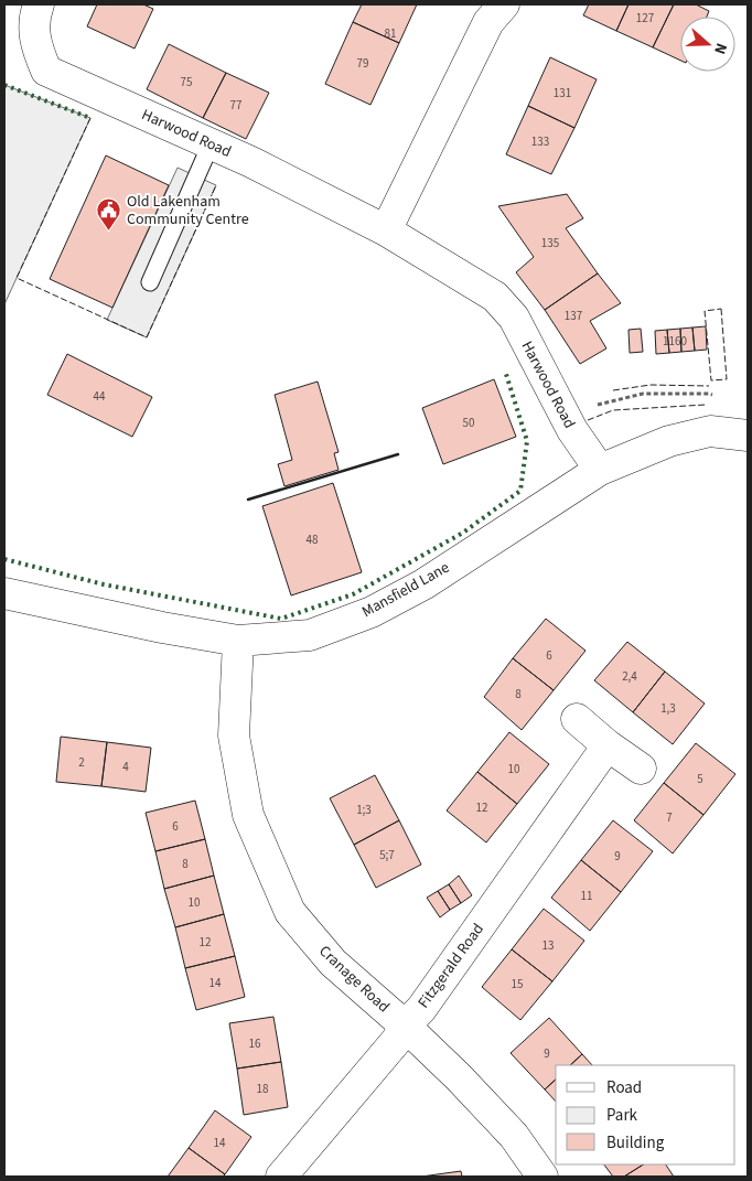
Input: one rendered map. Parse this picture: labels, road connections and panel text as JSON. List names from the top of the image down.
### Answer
{
  "streets": {
    "street": [
      "Harwood Road",
      "Mansfield Lane",
      "Fitzgerald Road",
      "Cranage Road"
    ]
  },
  "crossings": [
    ["Harwood Road", "Mansfield Lane"],
    ["Mansfield Lane", "Cranage Road"],
    ["Fitzgerald Road", "Cranage Road"]
  ],
  "places": {
    "public building": ["Old Lakenham Community Centre"]
  },
  "house_numbers": [
    "127",
    "81",
    "79",
    "75",
    "131",
    "77",
    "133",
    "135",
    "137",
    "1160",
    "44",
    "50",
    "48",
    "6",
    "2,4",
    "8",
    "1,3",
    "2",
    "4",
    "10",
    "5",
    "12",
    "1;3",
    "7",
    "6",
    "5;7",
    "9",
    "8",
    "11",
    "10",
    "12",
    "13",
    "14",
    "15",
    "16",
    "9",
    "18",
    "14"
  ],
  "legend": ["Road", "Park", "Building"],
  "north": "right"
}
